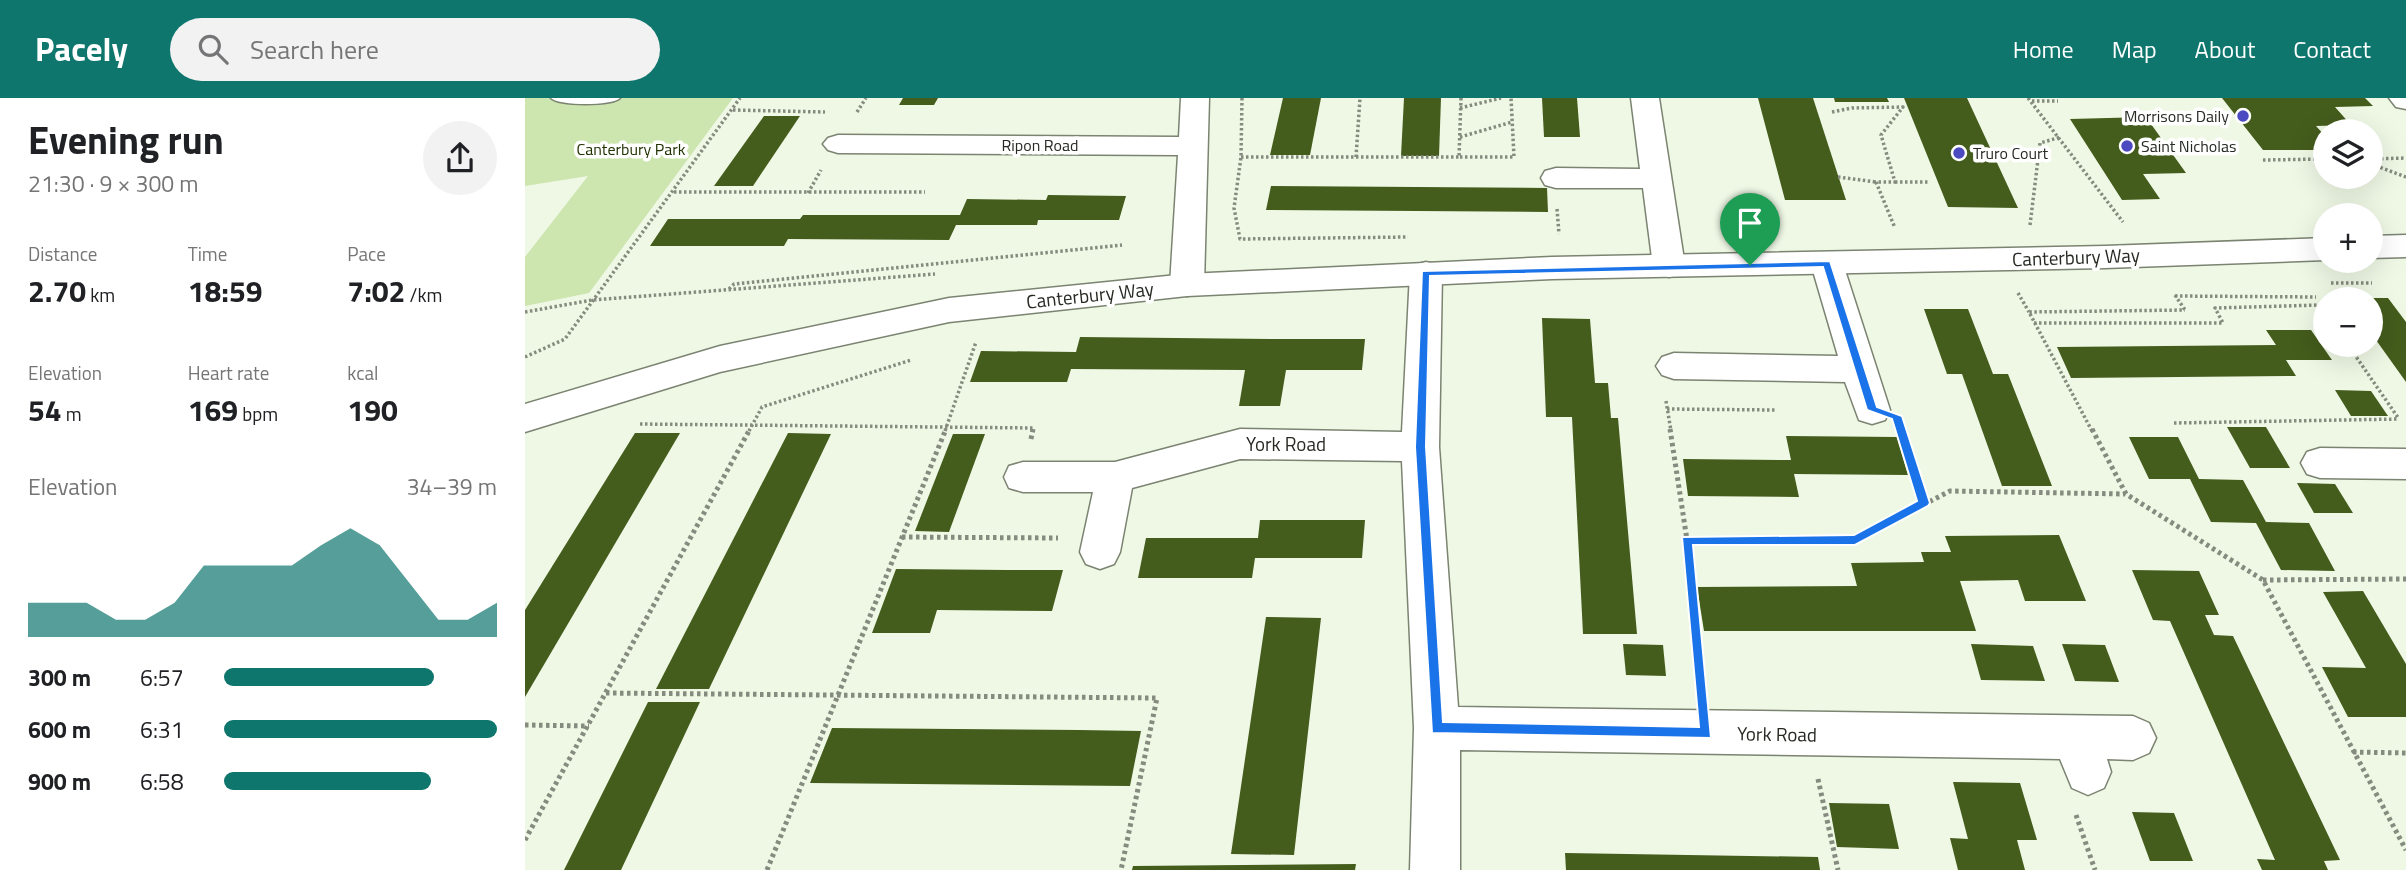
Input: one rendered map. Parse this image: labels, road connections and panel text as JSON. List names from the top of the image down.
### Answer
{
  "streets": {
    "street": ["Ripon Road", "Canterbury Way", "York Road"]
  },
  "parks": ["Canterbury Park"],
  "places": ["Morrisons Daily", "Saint Nicholas", "Truro Court"],
  "page": {
    "header": "Pacely",
    "search": "Search here",
    "nav": [
      "Home",
      "Map",
      "About",
      "Contact"
    ],
    "heading": ["Evening run", "21:30 · 9 × 300 m"],
    "map_buttons": ["+", "−"],
    "stats": [
      ["Distance", "2.70 km"],
      ["Time", "18:59"],
      ["Pace", "7:02 /km"],
      ["Elevation", "54 m"],
      ["Heart rate", "169 bpm"],
      ["kcal", "190"]
    ],
    "chart": ["Elevation", "34–39 m"],
    "list": [
      {
        "name": "300 m",
        "note": "6:57"
      },
      {
        "name": "600 m",
        "note": "6:31"
      },
      {
        "name": "900 m",
        "note": "6:58"
      }
    ]
  }
}
